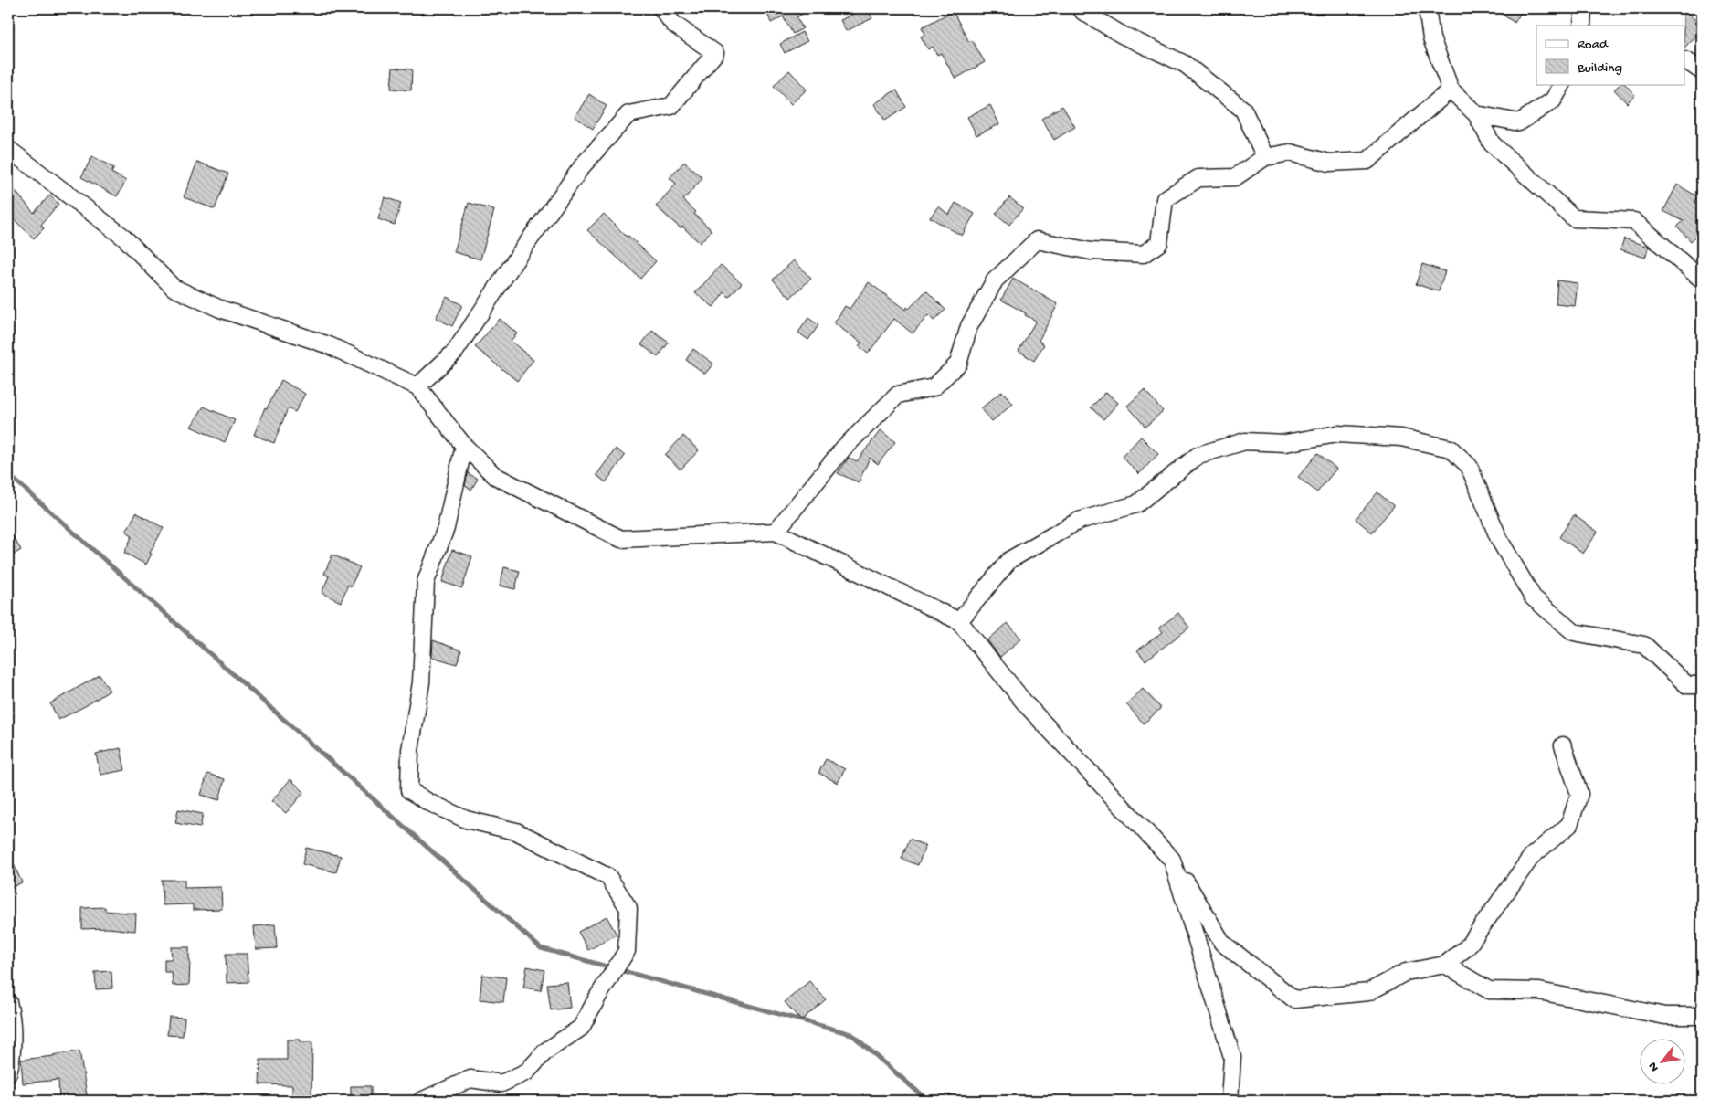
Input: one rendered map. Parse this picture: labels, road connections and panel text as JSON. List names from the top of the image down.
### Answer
{
  "legend": ["Road", "Building"],
  "north": "bottom left"
}
